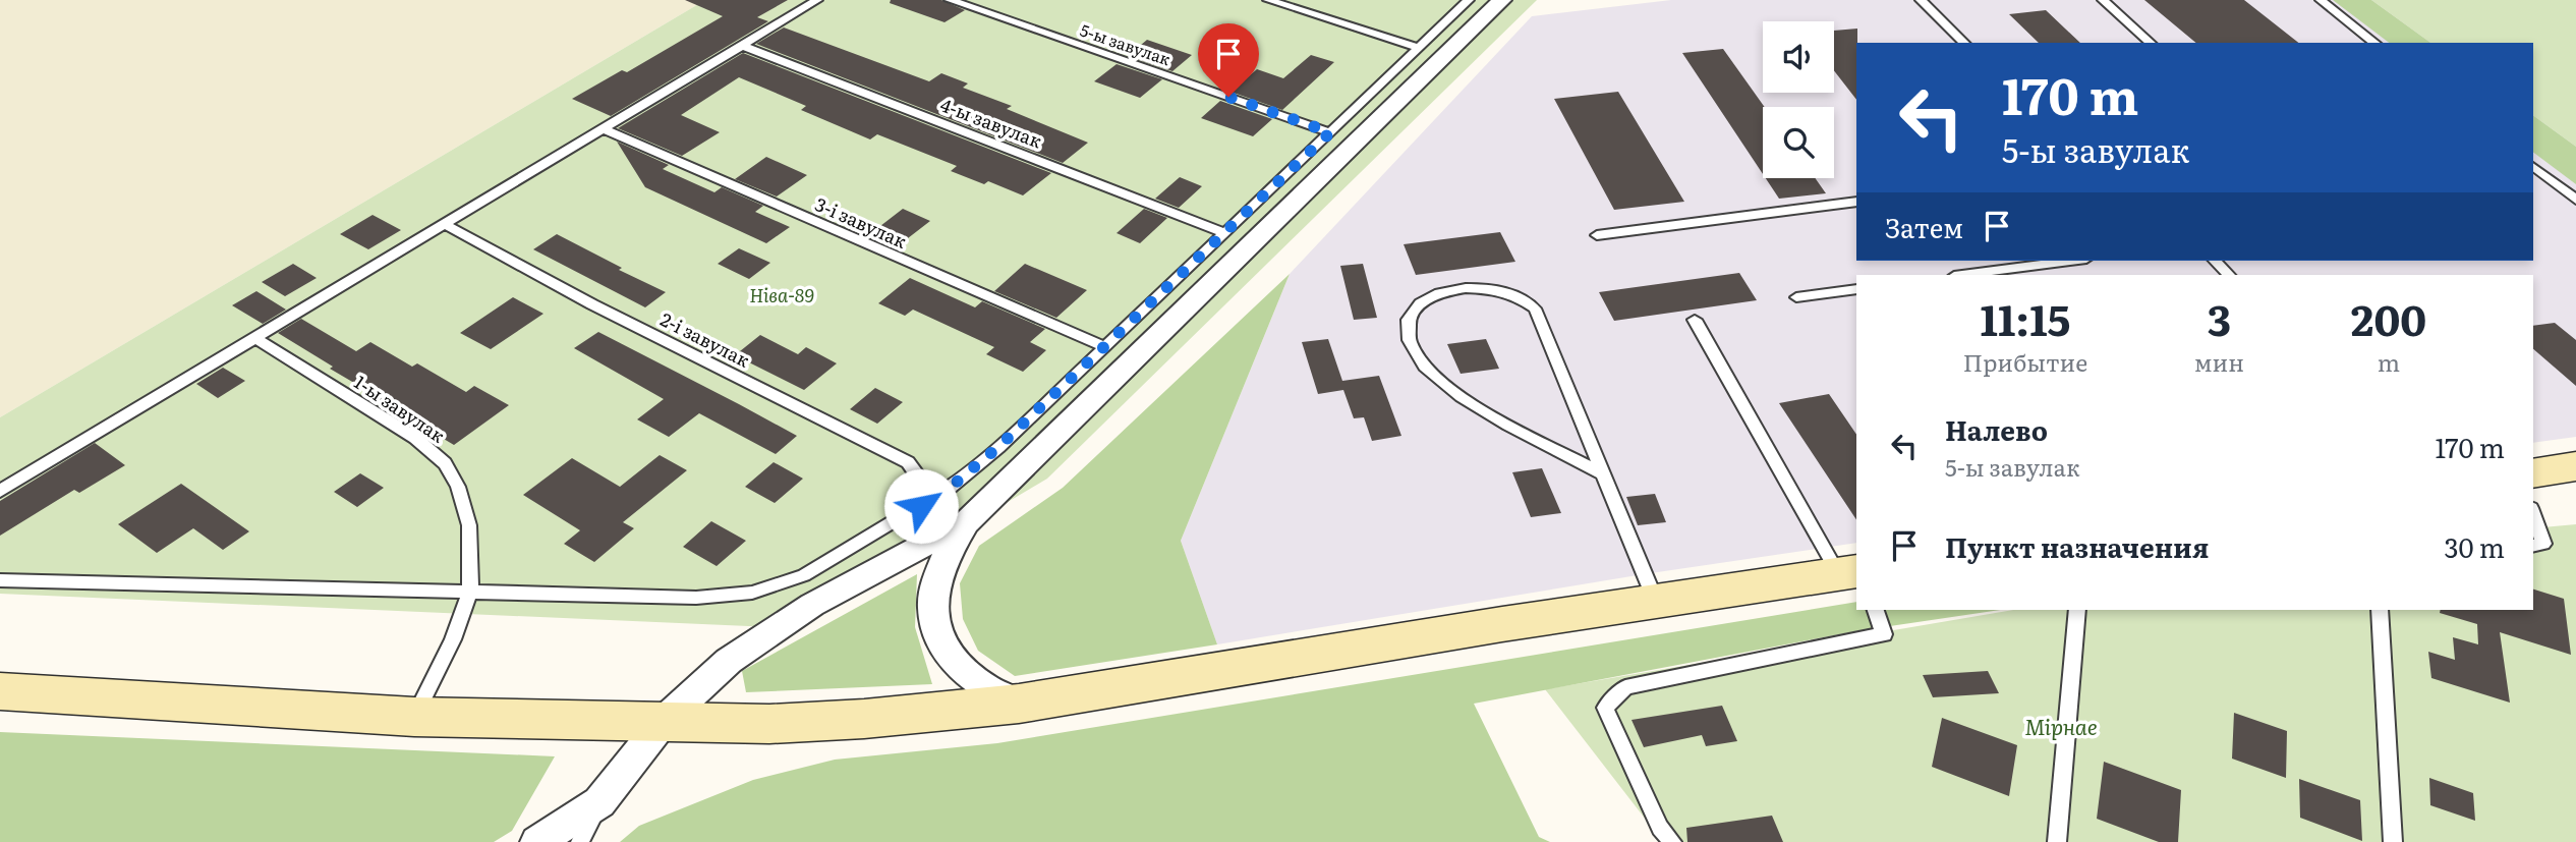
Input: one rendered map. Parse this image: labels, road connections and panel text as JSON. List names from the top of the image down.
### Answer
{
  "streets": {
    "lane": [
      "5-ы завулак",
      "4-ы завулак",
      "3-і завулак",
      "2-і завулак",
      "1-ы завулак"
    ]
  },
  "parks": ["Ніва-89", "Мірнае"],
  "page": {
    "turn": ["170 m", "5-ы завулак"],
    "then": "Затем",
    "eta": [
      "11:15",
      "Прибытие",
      "3",
      "мин",
      "200",
      "m"
    ],
    "list": [
      {
        "name": "Налево",
        "note": "5-ы завулак",
        "value": "170 m"
      },
      {
        "name": "Пункт назначения",
        "value": "30 m"
      }
    ]
  }
}
